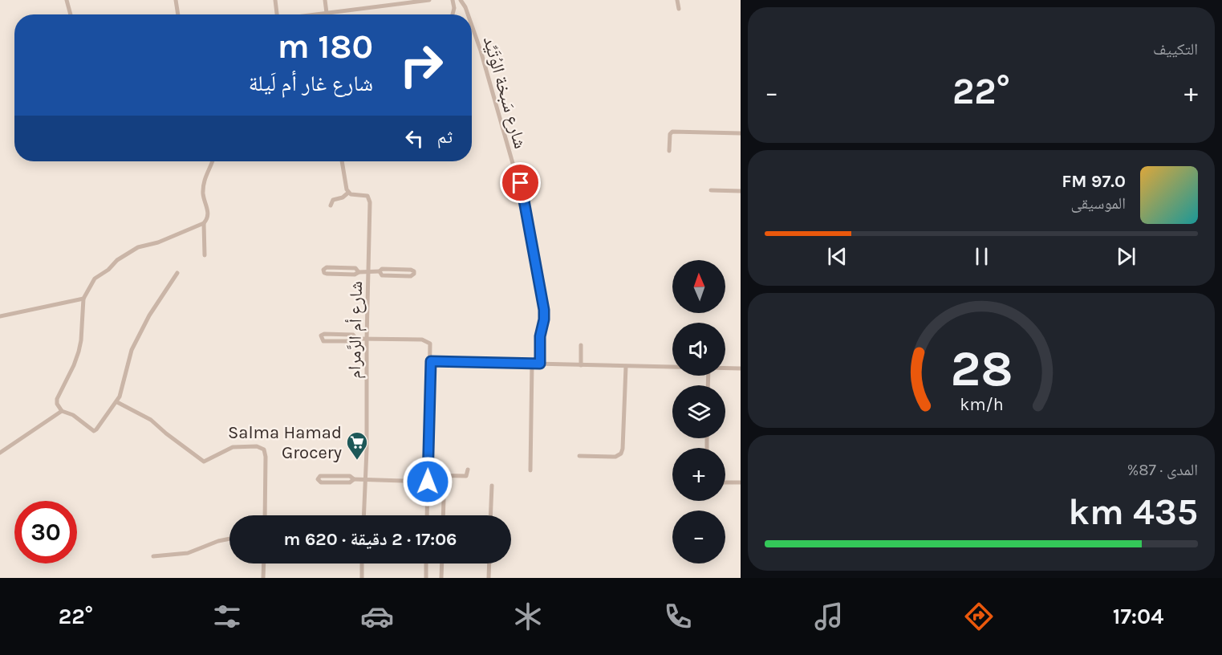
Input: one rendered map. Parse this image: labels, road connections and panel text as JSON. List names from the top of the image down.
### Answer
{
  "streets": {
    "street": ["شارع سَبخة الوُتَيِّد", "شارع أم الرَّمرام"]
  },
  "places": {
    "supermarket": ["Salma Hamad Grocery"]
  },
  "north": "top",
  "page": {
    "tile": [
      "التكييف",
      ["المدى · 87%", "435 km"]
    ],
    "turn": ["180 m", "شارع غار أم لَيلة"],
    "heat": ["−", "22°", "+"],
    "then": "ثم",
    "song": ["97.0 FM", "الموسيقى"],
    "map_buttons": ["+", "−"],
    "limit": "30",
    "trip": "17:06 · 2 دقيقة · 620 m",
    "tabs": ["17:04", "22°"],
    "gauge": ["28", "km/h"]
  }
}
